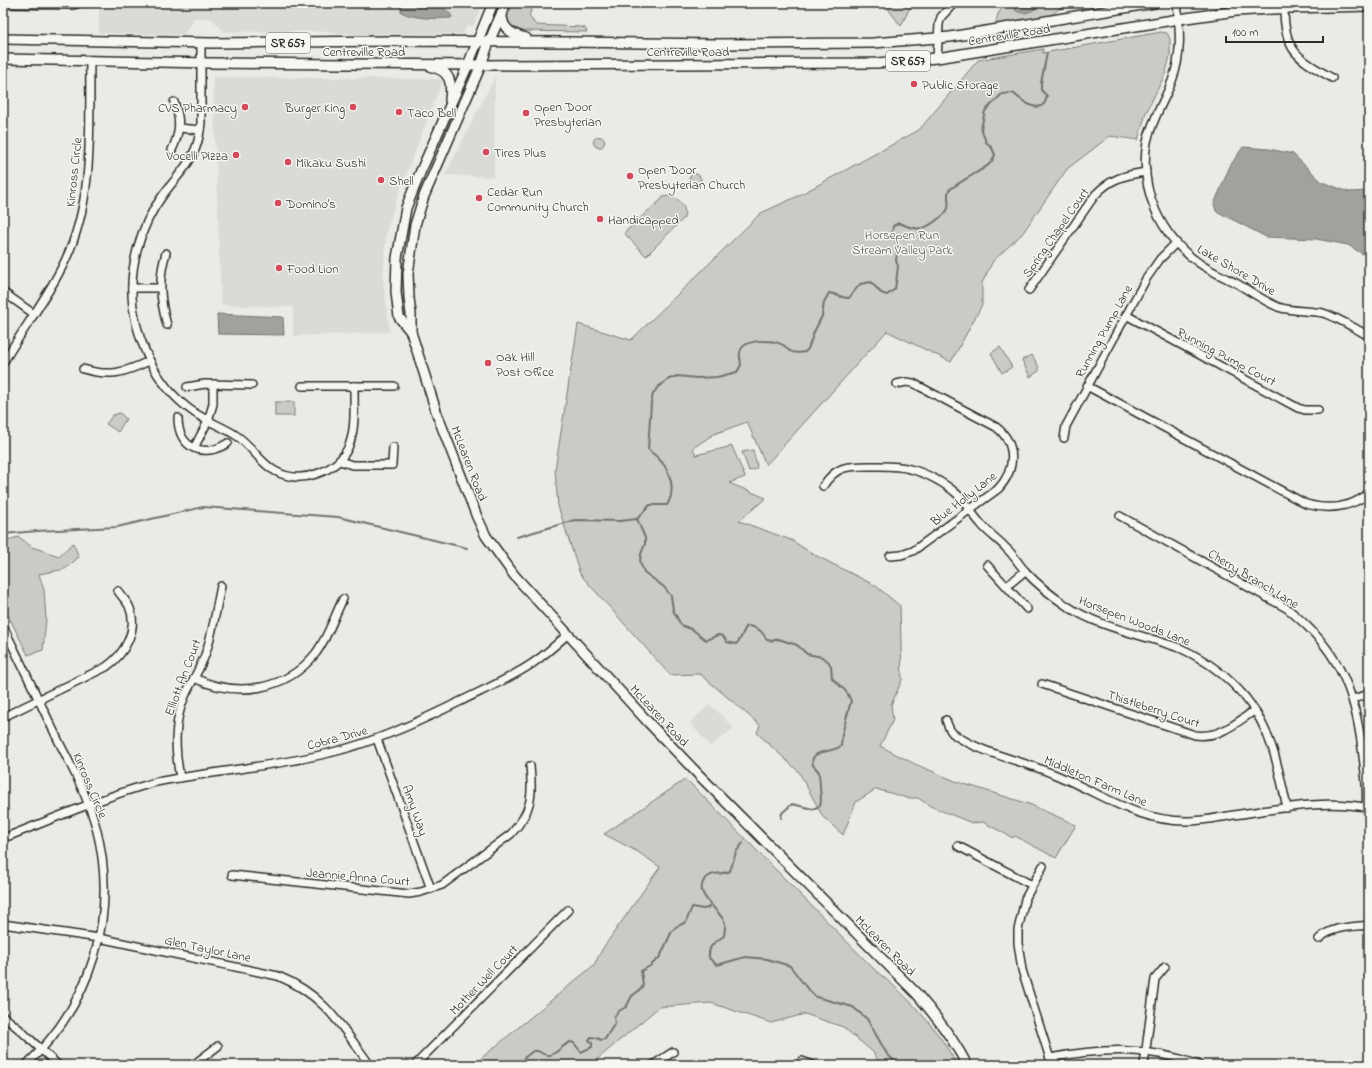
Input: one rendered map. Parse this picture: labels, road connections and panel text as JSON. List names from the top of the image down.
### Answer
{
  "streets": {
    "main road": ["Centreville Road", "SR 657", "McLearen Road"],
    "street": [
      "Kinross Circle",
      "Spring Chapel Court",
      "Lake Shore Drive",
      "Running Pump Lane",
      "Running Pump Court",
      "Blue Holly Lane",
      "Cherry Branch Lane",
      "Horsepen Woods Lane",
      "Elliott An Court",
      "Thistleberry Court",
      "Cobra Drive",
      "Middleton Farm Lane",
      "Amy Way",
      "Jeannie Anna Court",
      "Glen Taylor Lane",
      "Mother Well Court"
    ]
  },
  "crossings": [
    ["Centreville Road", "Kinross Circle"],
    ["Centreville Road", "Lake Shore Drive"],
    ["Centreville Road", "McLearen Road"],
    ["Kinross Circle", "Cobra Drive"],
    ["Kinross Circle", "Glen Taylor Lane"],
    ["Spring Chapel Court", "Lake Shore Drive"],
    ["Lake Shore Drive", "Running Pump Lane"],
    ["Running Pump Lane", "Running Pump Court"],
    ["McLearen Road", "Cobra Drive"],
    ["Blue Holly Lane", "Horsepen Woods Lane"],
    ["Cherry Branch Lane", "Middleton Farm Lane"],
    ["Horsepen Woods Lane", "Thistleberry Court"],
    ["Horsepen Woods Lane", "Middleton Farm Lane"],
    ["Elliott An Court", "Cobra Drive"],
    ["Cobra Drive", "Amy Way"],
    ["Amy Way", "Jeannie Anna Court"]
  ],
  "parks": ["Horsepen Run Stream Valley Park"],
  "places": [
    "Public Storage",
    "CVS Pharmacy",
    "Burger King",
    "Taco Bell",
    "Open Door Presbyterian",
    "Tires Plus",
    "Vocelli Pizza",
    "Mikaku Sushi",
    "Open Door Presbyterian Church",
    "Shell",
    "Cedar Run Community Church",
    "Domino's",
    "Handicapped",
    "Food Lion",
    "Oak Hill Post Office"
  ],
  "scale_bar": "100 m"
}
